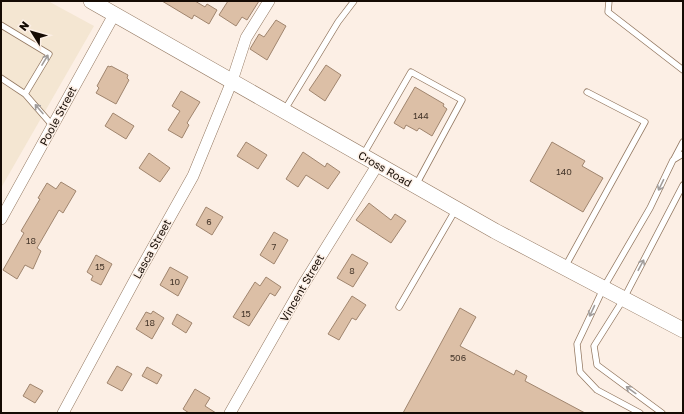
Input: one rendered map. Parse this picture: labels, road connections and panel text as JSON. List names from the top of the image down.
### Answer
{
  "streets": {
    "street": [
      "Poole Street",
      "Cross Road",
      "Lasca Street",
      "Vincent Street"
    ]
  },
  "crossings": [
    ["Poole Street", "Cross Road"],
    ["Cross Road", "Lasca Street"],
    ["Cross Road", "Vincent Street"]
  ],
  "house_numbers": [
    "144",
    "140",
    "6",
    "18",
    "7",
    "15",
    "8",
    "10",
    "15",
    "18",
    "506"
  ],
  "north": "top left"
}
